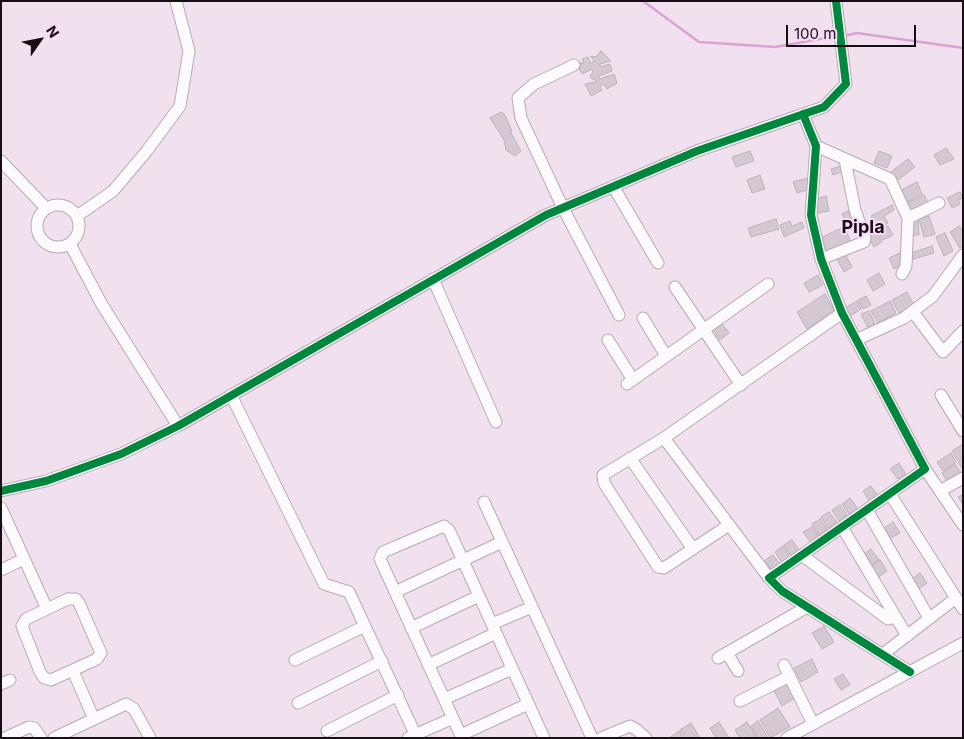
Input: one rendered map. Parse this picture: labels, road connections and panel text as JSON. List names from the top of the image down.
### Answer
{
  "districts": ["Pipla"],
  "scale_bar": "100 m",
  "north": "top right"
}
